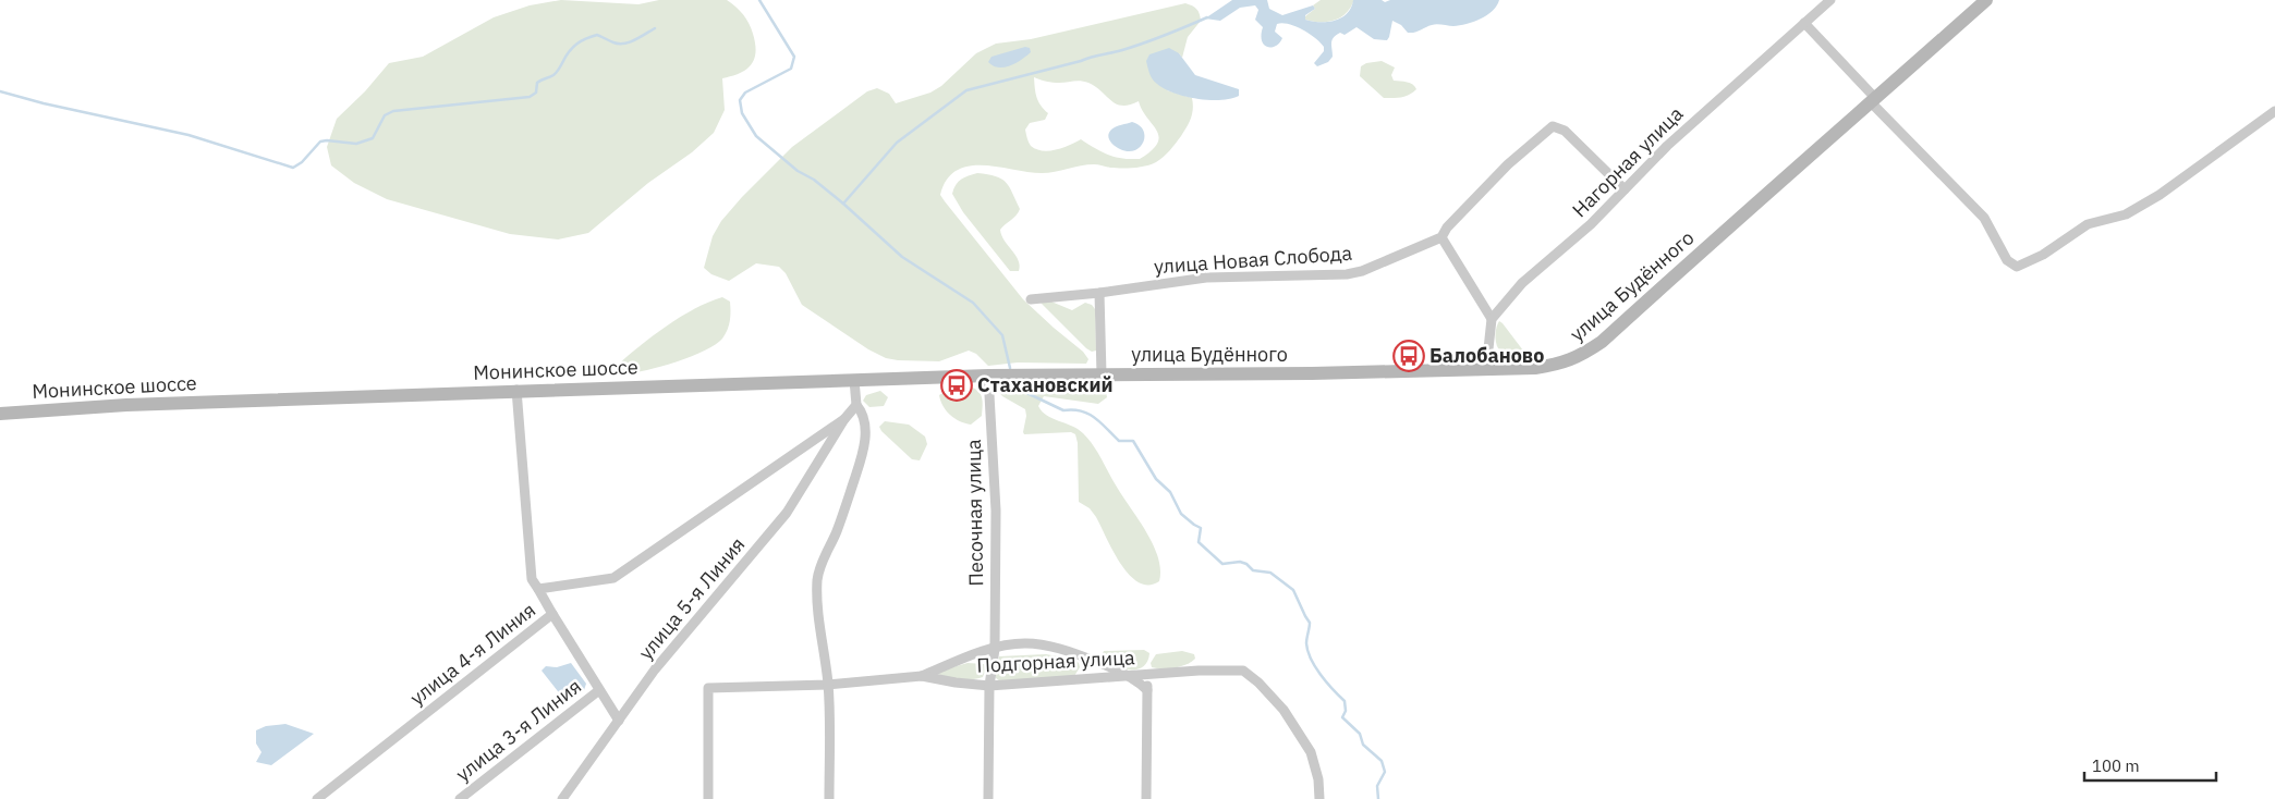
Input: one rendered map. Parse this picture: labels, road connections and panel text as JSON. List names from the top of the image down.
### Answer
{
  "streets": {
    "main road": ["улица Будённого", "Монинское шоссе"],
    "street": [
      "Нагорная улица",
      "улица Новая Слобода",
      "Песочная улица",
      "улица 5-я Линия",
      "улица 4-я Линия",
      "Подгорная улица",
      "улица 3-я Линия"
    ]
  },
  "crossings": [
    ["Нагорная улица", "улица Новая Слобода"],
    ["улица Будённого", "Монинское шоссе"],
    ["Монинское шоссе", "Песочная улица"],
    ["Песочная улица", "Подгорная улица"],
    ["улица 5-я Линия", "улица 4-я Линия"]
  ],
  "places": {
    "bus stop": ["Балобаново", "Стахановский"]
  },
  "scale_bar": "100 m"
}
